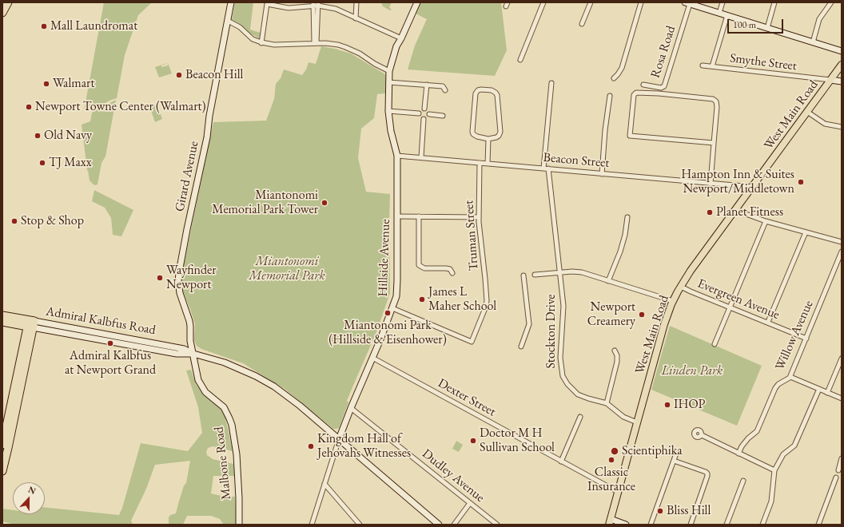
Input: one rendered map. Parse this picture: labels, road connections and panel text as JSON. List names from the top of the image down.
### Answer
{
  "streets": {
    "highway": ["Admiral Kalbfus Road"],
    "main road": ["West Main Road"],
    "street": [
      "Rosa Road",
      "Smythe Street",
      "Beacon Street",
      "Girard Avenue",
      "Truman Street",
      "Hillside Avenue",
      "Evergreen Avenue",
      "Stockton Drive",
      "Willow Avenue",
      "Dexter Street",
      "Malbone Road",
      "Dudley Avenue"
    ]
  },
  "crossings": [
    ["Smythe Street", "West Main Road"],
    ["West Main Road", "Beacon Street"],
    ["West Main Road", "Evergreen Avenue"],
    ["West Main Road", "Stockton Drive"],
    ["West Main Road", "Dexter Street"],
    ["Beacon Street", "Truman Street"],
    ["Beacon Street", "Hillside Avenue"],
    ["Beacon Street", "Stockton Drive"],
    ["Girard Avenue", "Admiral Kalbfus Road"],
    ["Girard Avenue", "Malbone Road"],
    ["Truman Street", "Hillside Avenue"],
    ["Hillside Avenue", "Admiral Kalbfus Road"],
    ["Hillside Avenue", "Dexter Street"],
    ["Hillside Avenue", "Dudley Avenue"],
    ["Evergreen Avenue", "Willow Avenue"],
    ["Admiral Kalbfus Road", "Malbone Road"]
  ],
  "parks": ["Miantonomi Memorial Park", "Linden Park"],
  "places": [
    "Mall Laundromat",
    "Beacon Hill",
    "Walmart",
    "Newport Towne Center (Walmart)",
    "Old Navy",
    "TJ Maxx",
    "Hampton Inn & Suites Newport/Middletown",
    "Miantonomi Memorial Park Tower",
    "Planet Fitness",
    "Stop & Shop",
    "Wayfinder Newport",
    "James L Maher School",
    "Miantonomi Park (Hillside & Eisenhower)",
    "Newport Creamery",
    "Admiral Kalbfus at Newport Grand",
    "IHOP",
    "Doctor M H Sullivan School",
    "Kingdom Hall of Jehovahs Witnesses",
    "Scientiphika",
    "Classic Insurance",
    "Bliss Hill"
  ],
  "scale_bar": "100 m",
  "north": "top"
}
